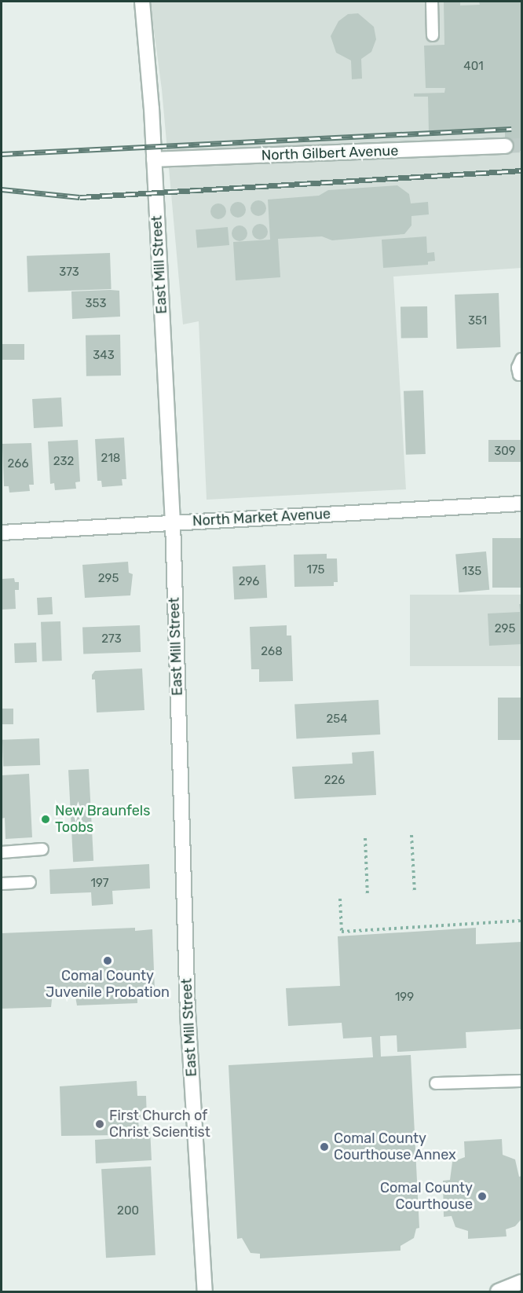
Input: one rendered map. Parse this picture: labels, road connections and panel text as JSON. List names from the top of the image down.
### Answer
{
  "streets": {
    "street": ["North Gilbert Avenue", "East Mill Street", "North Market Avenue"]
  },
  "crossings": [
    ["North Gilbert Avenue", "East Mill Street"],
    ["East Mill Street", "North Market Avenue"]
  ],
  "places": [
    "New Braunfels Toobs",
    "Comal County Juvenile Probation",
    "First Church of Christ Scientist",
    "Comal County Courthouse Annex",
    "Comal County Courthouse"
  ],
  "house_numbers": [
    "401",
    "373",
    "353",
    "351",
    "343",
    "309",
    "218",
    "232",
    "266",
    "175",
    "135",
    "295",
    "296",
    "295",
    "273",
    "268",
    "254",
    "226",
    "197",
    "199",
    "200"
  ]
}
